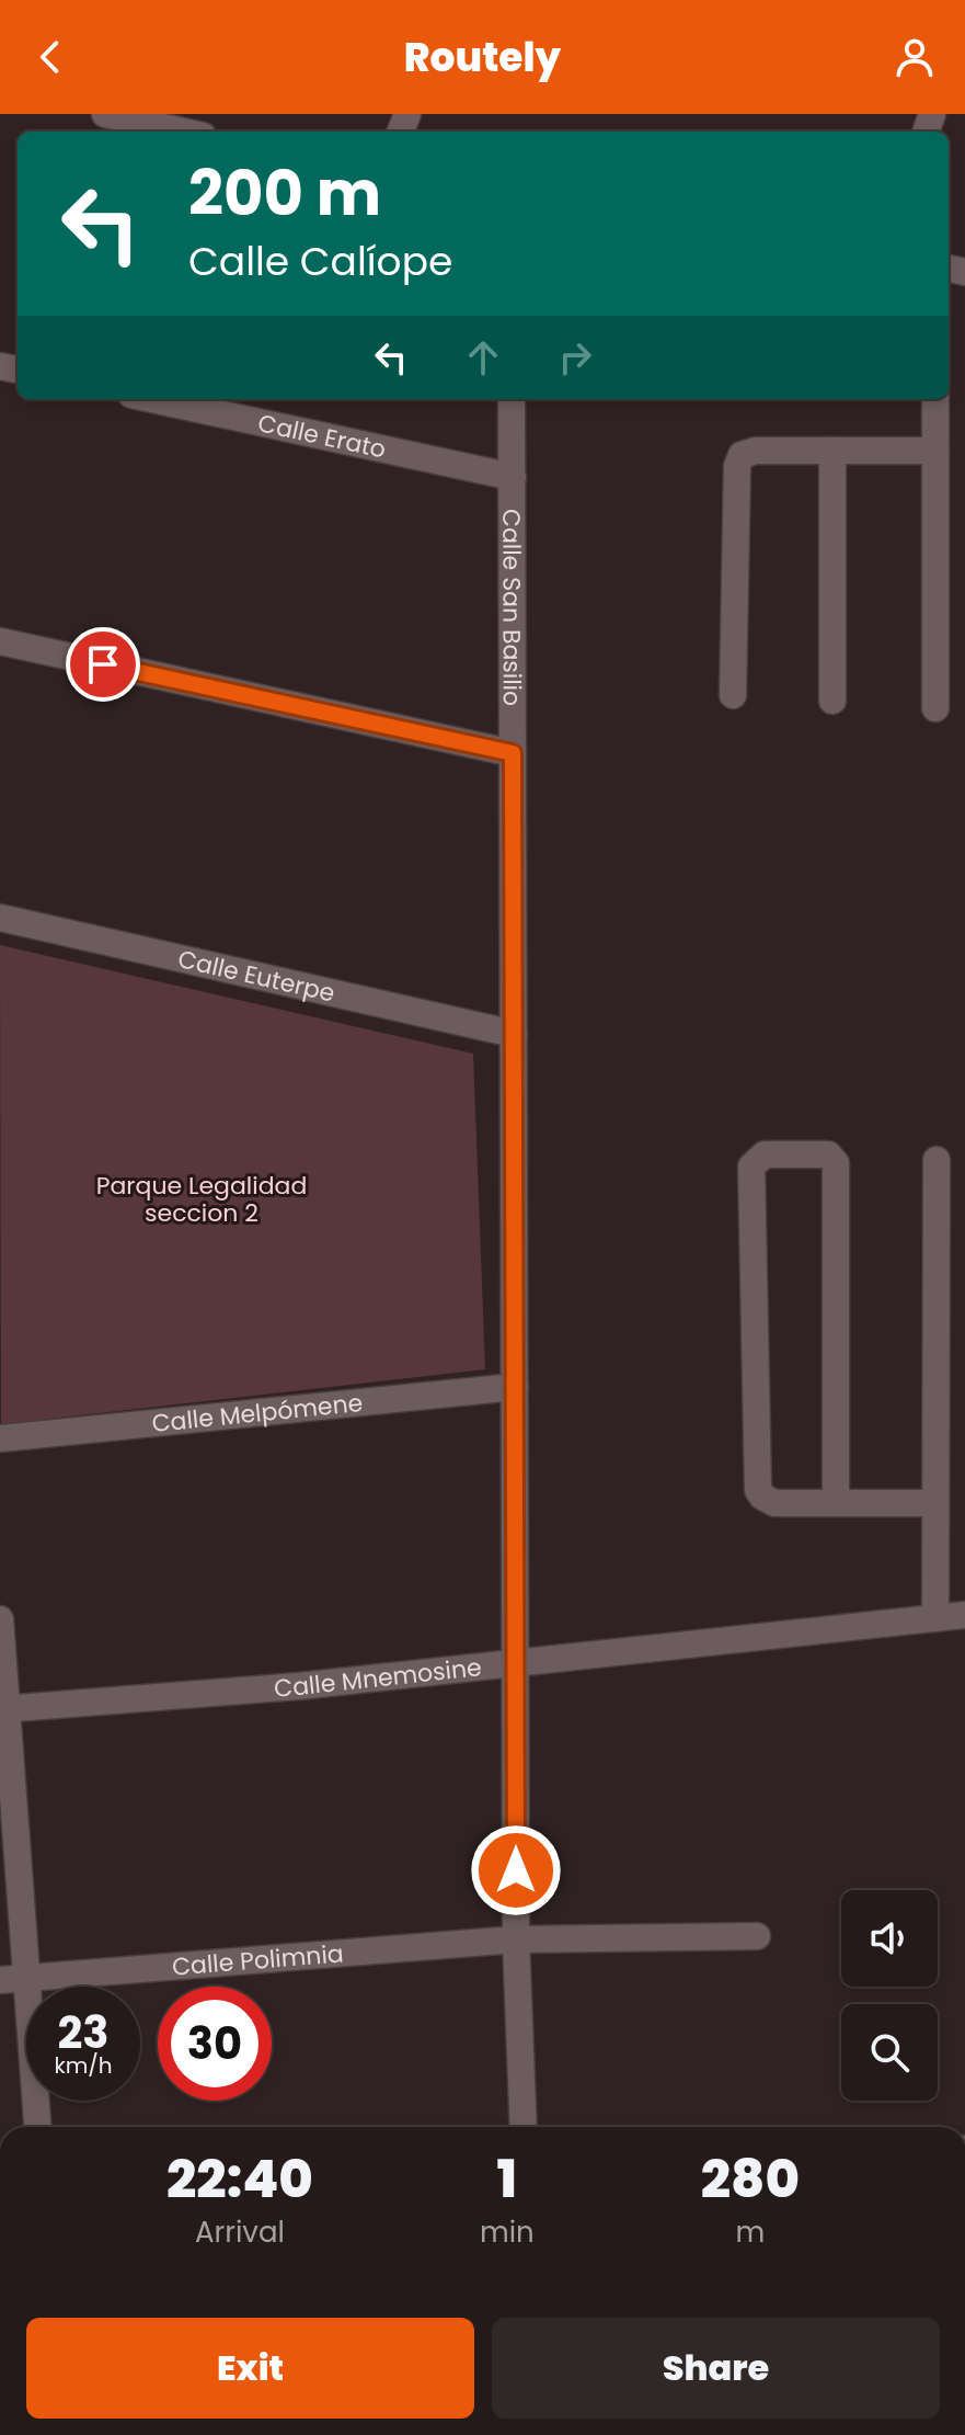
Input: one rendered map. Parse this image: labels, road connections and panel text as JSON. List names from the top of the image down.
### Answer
{
  "streets": {
    "street": [
      "Calle Erato",
      "Calle San Basilio",
      "Calle Euterpe",
      "Calle Melpómene",
      "Calle Mnemosine",
      "Calle Polimnia"
    ]
  },
  "crossings": [
    ["Calle Erato", "Calle San Basilio"],
    ["Calle San Basilio", "Calle Euterpe"],
    ["Calle San Basilio", "Calle Melpómene"],
    ["Calle San Basilio", "Calle Mnemosine"],
    ["Calle San Basilio", "Calle Polimnia"]
  ],
  "parks": ["Parque Legalidad seccion 2"],
  "page": {
    "header": "Routely",
    "turn": ["200 m", "Calle Calíope"],
    "speed": "23 km/h",
    "limit": "30",
    "eta": [
      "22:40",
      "Arrival",
      "1",
      "min",
      "280",
      "m"
    ],
    "buttons": ["Exit", "Share"]
  }
}
